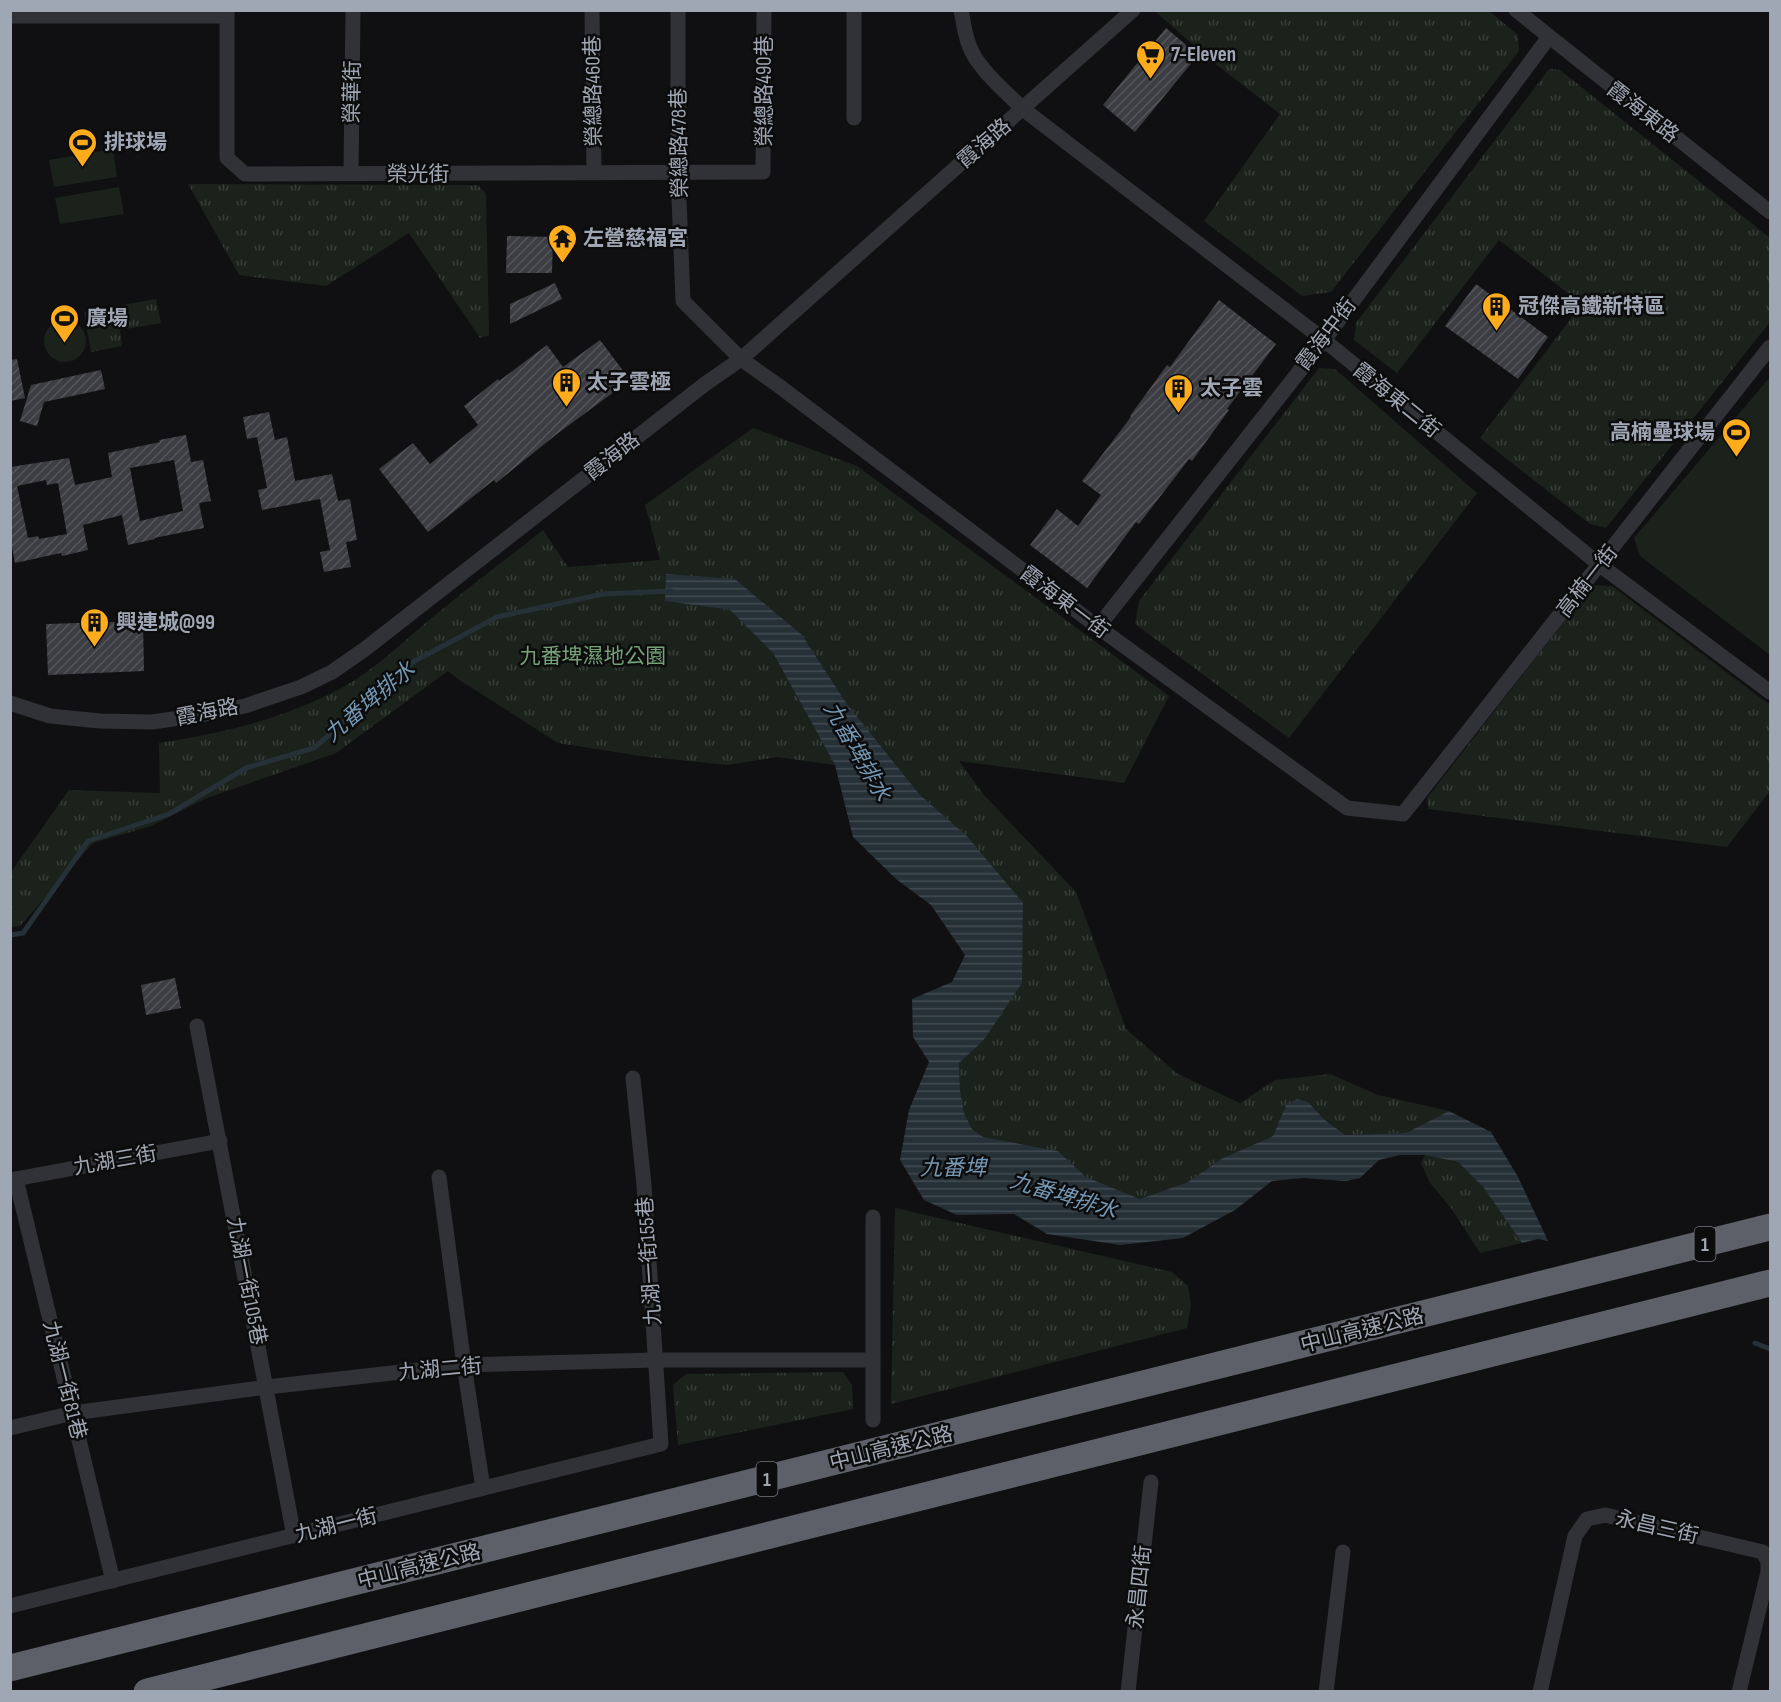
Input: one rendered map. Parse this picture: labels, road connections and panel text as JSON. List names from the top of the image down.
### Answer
{
  "streets": {
    "highway": ["1", "中山高速公路"],
    "street": [
      "榮總路460巷",
      "榮總路490巷",
      "榮華街",
      "霞海東路",
      "榮總路478巷",
      "霞海路",
      "榮光街",
      "霞海中街",
      "霞海東二街",
      "高楠一街",
      "霞海東一街",
      "九湖三街",
      "九湖一街155巷",
      "九湖一街105巷",
      "九湖二街",
      "九湖一街81巷",
      "九湖一街",
      "永昌三街",
      "永昌四街"
    ]
  },
  "crossings": [
    ["榮總路460巷", "榮光街"],
    ["榮總路490巷", "榮光街"],
    ["榮華街", "榮光街"],
    ["霞海東路", "霞海中街"],
    ["榮總路478巷", "霞海路"],
    ["榮總路478巷", "榮光街"],
    ["榮總路478巷", "霞海東一街"],
    ["霞海路", "霞海東二街"],
    ["霞海路", "霞海東一街"],
    ["霞海中街", "霞海東二街"],
    ["霞海中街", "霞海東一街"],
    ["霞海東二街", "高楠一街"],
    ["高楠一街", "霞海東一街"],
    ["九湖三街", "九湖一街105巷"],
    ["九湖三街", "九湖一街81巷"],
    ["九湖一街155巷", "九湖二街"],
    ["九湖一街155巷", "九湖一街"],
    ["九湖一街105巷", "九湖二街"],
    ["九湖一街105巷", "九湖一街"],
    ["九湖二街", "九湖一街81巷"],
    ["九湖一街81巷", "九湖一街"]
  ],
  "water": ["九番埤排水", "九番埤"],
  "parks": ["九番埤濕地公園"],
  "places": {
    "supermarket": ["7-Eleven"],
    "sports": ["排球場", "廣場", "高楠壘球場"],
    "temple": ["左營慈福宮"],
    "building": [
      "冠傑高鐵新特區",
      "太子雲極",
      "太子雲",
      "興連城@99"
    ]
  }
}
